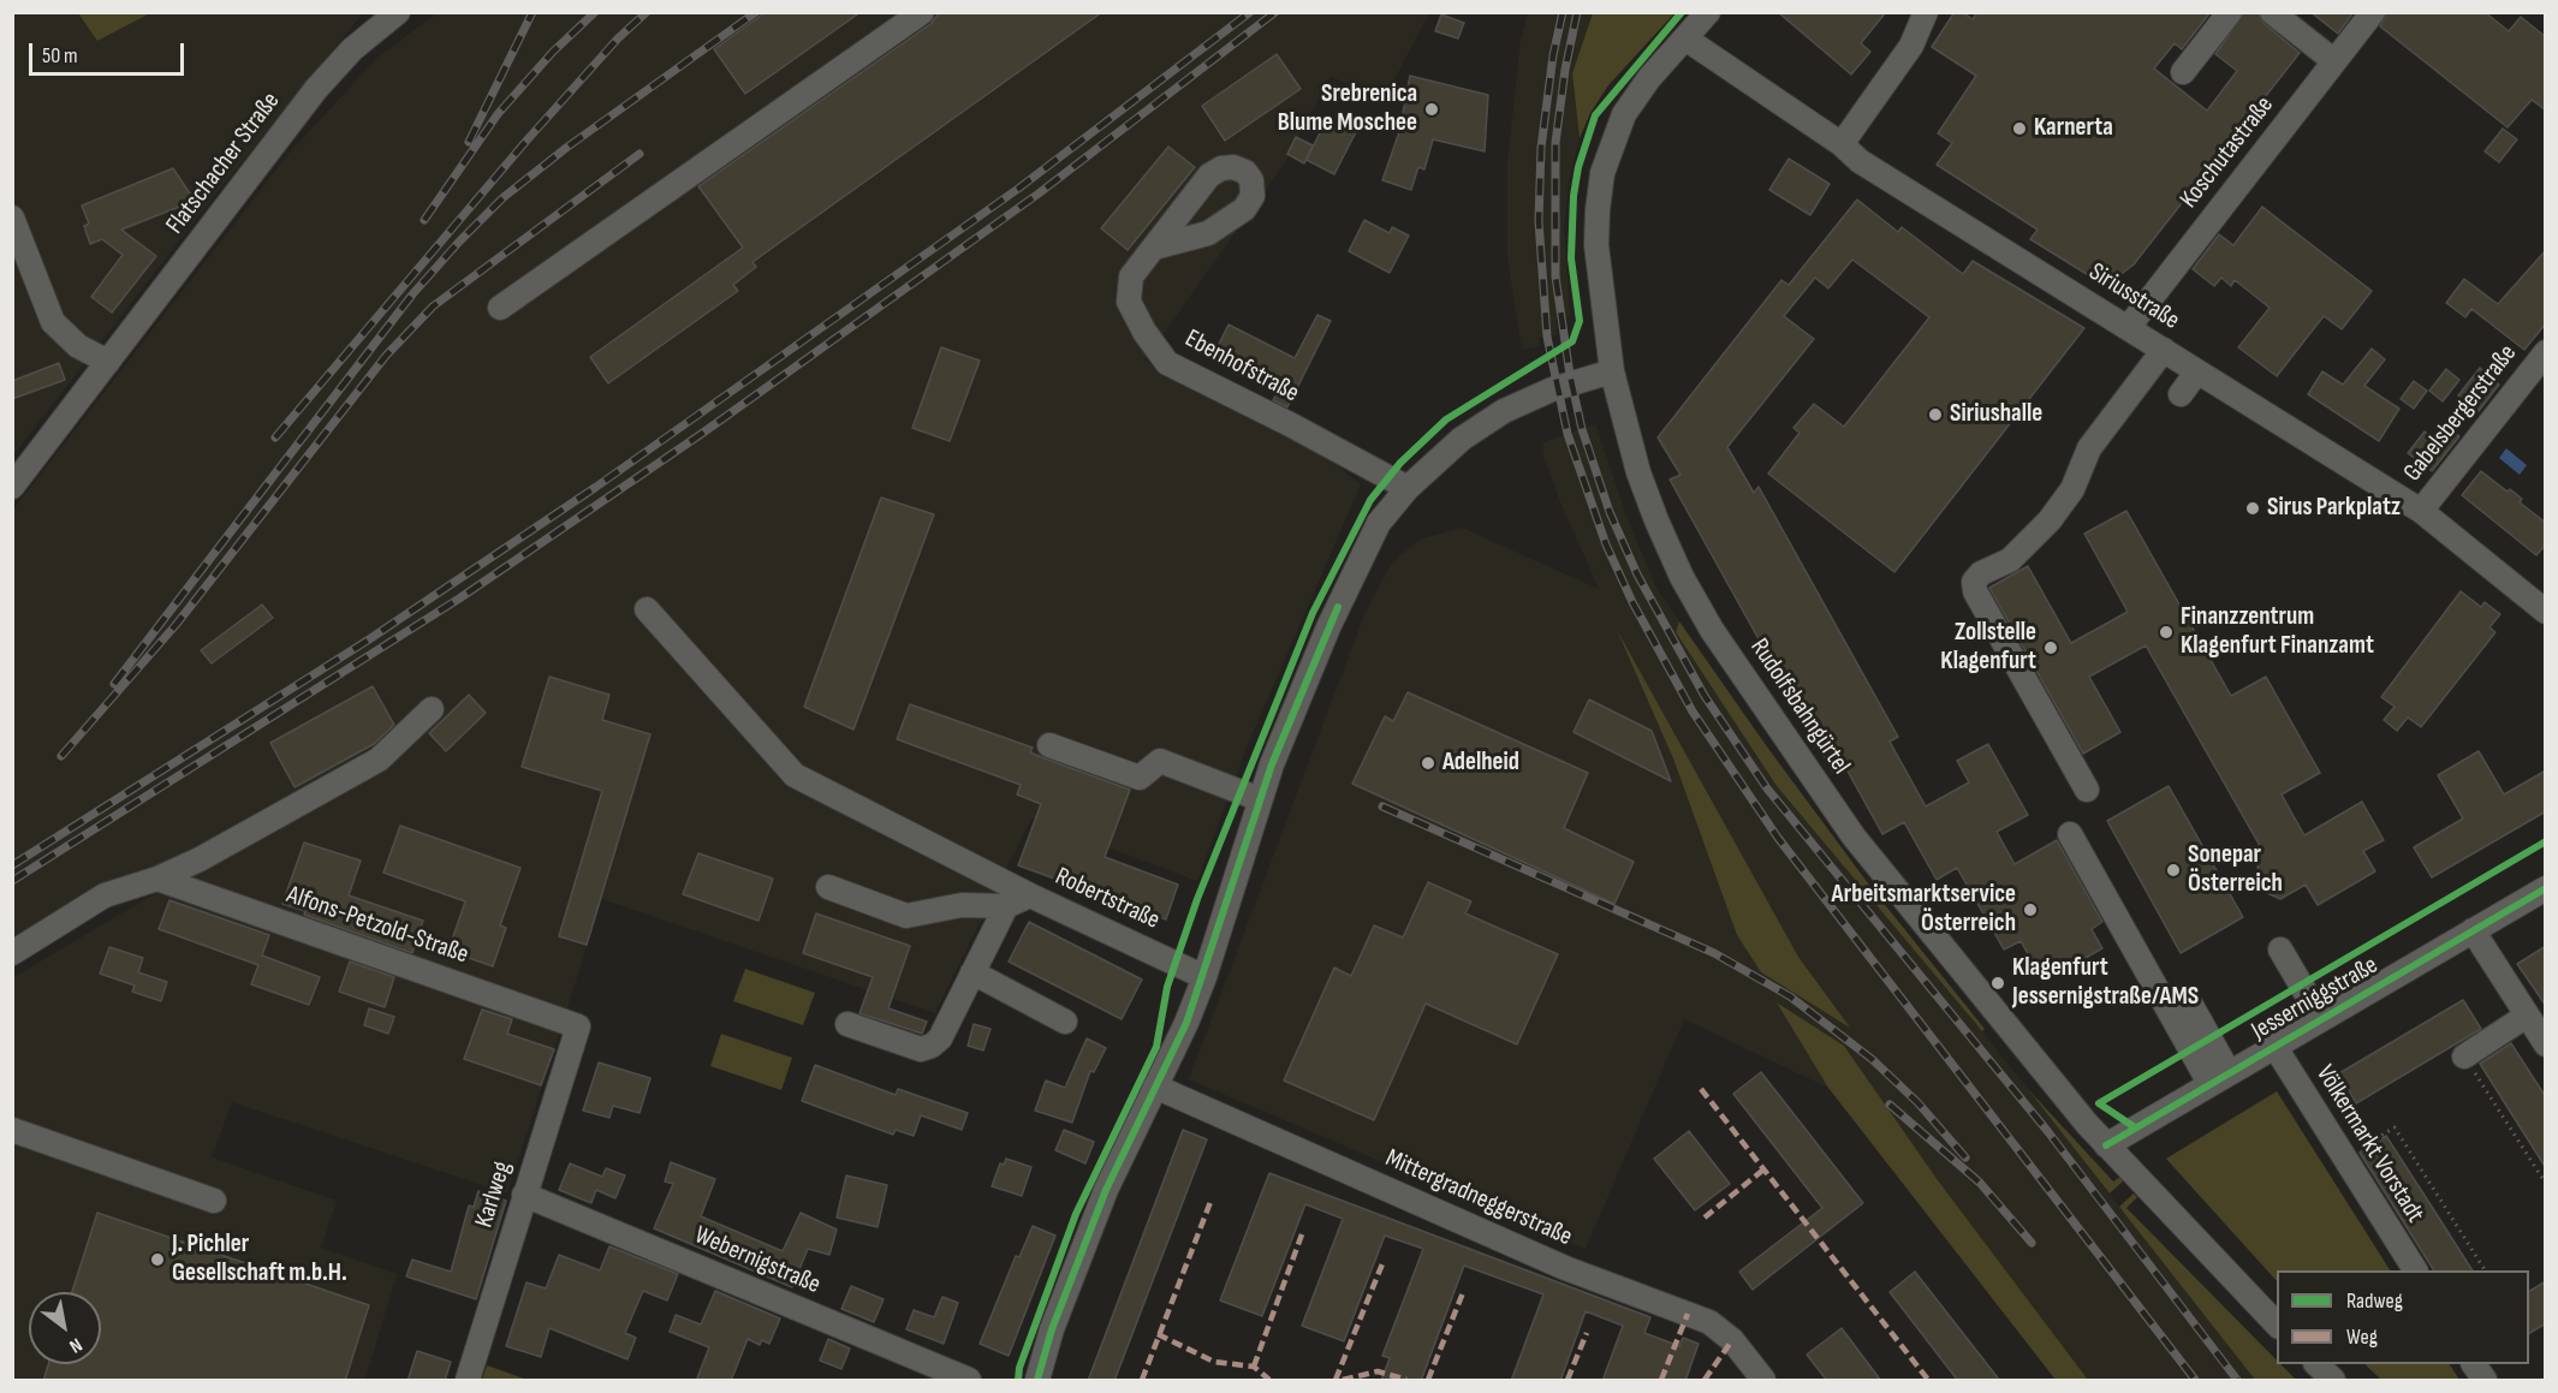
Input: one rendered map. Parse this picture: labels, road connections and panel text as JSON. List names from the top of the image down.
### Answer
{
  "streets": {
    "street": [
      "Koschutastraße",
      "Flatschacher Straße",
      "Siriusstraße",
      "Ebenhofstraße",
      "Gabelsbergerstraße",
      "Rudolfsbahngürtel",
      "Robertstraße",
      "Alfons-Petzold-Straße",
      "Jesserniggstraße",
      "Völkermarkt Vorstadt",
      "Karlweg",
      "Mittergradneggerstraße",
      "Webernigstraße"
    ]
  },
  "crossings": [
    ["Koschutastraße", "Siriusstraße"],
    ["Siriusstraße", "Gabelsbergerstraße"],
    ["Siriusstraße", "Rudolfsbahngürtel"],
    ["Rudolfsbahngürtel", "Jesserniggstraße"],
    ["Alfons-Petzold-Straße", "Karlweg"],
    ["Jesserniggstraße", "Völkermarkt Vorstadt"],
    ["Karlweg", "Webernigstraße"]
  ],
  "places": [
    "Srebrenica Blume Moschee",
    "Karnerta",
    "Siriushalle",
    "Sirus Parkplatz",
    "Finanzzentrum Klagenfurt Finanzamt",
    "Zollstelle Klagenfurt",
    "Adelheid",
    "Sonepar Österreich",
    "Arbeitsmarktservice Österreich",
    "Klagenfurt Jessernigstraße/AMS",
    "J. Pichler Gesellschaft m.b.H."
  ],
  "legend": ["Radweg", "Weg"],
  "scale_bar": "50 m",
  "north": "bottom right"
}
